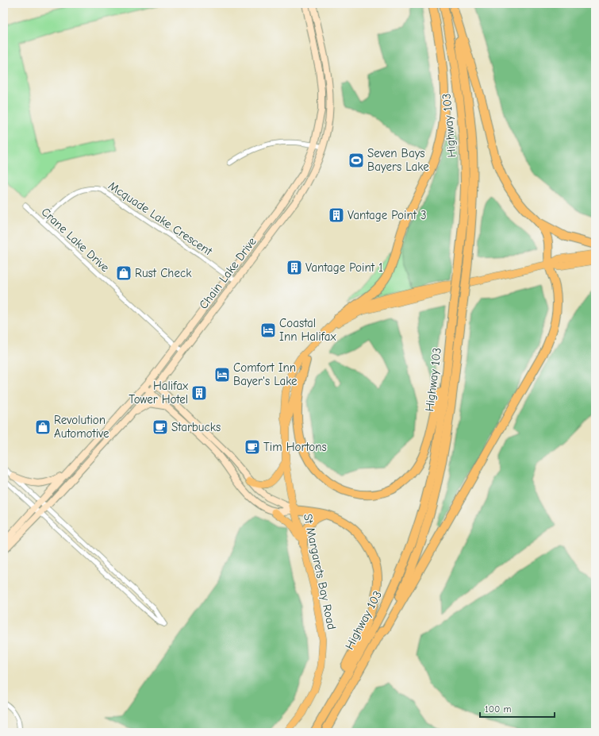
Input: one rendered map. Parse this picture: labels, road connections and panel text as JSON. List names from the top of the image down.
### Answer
{
  "streets": {
    "highway": ["Highway 103"],
    "main road": ["St Margarets Bay Road"],
    "street": ["Mcquade Lake Crescent", "Crane Lake Drive", "Chain Lake Drive"]
  },
  "crossings": [
    ["Mcquade Lake Crescent", "Crane Lake Drive"],
    ["Mcquade Lake Crescent", "Chain Lake Drive"],
    ["Crane Lake Drive", "Chain Lake Drive"]
  ],
  "places": {
    "sports": ["Seven Bays Bayers Lake"],
    "building": ["Vantage Point 3", "Vantage Point 1", "Halifax Tower Hotel"],
    "shop": ["Rust Check", "Revolution Automotive"],
    "hotel": ["Coastal Inn Halifax", "Comfort Inn Bayer's Lake"],
    "cafe": ["Starbucks", "Tim Hortons"]
  },
  "scale_bar": "100 m"
}
